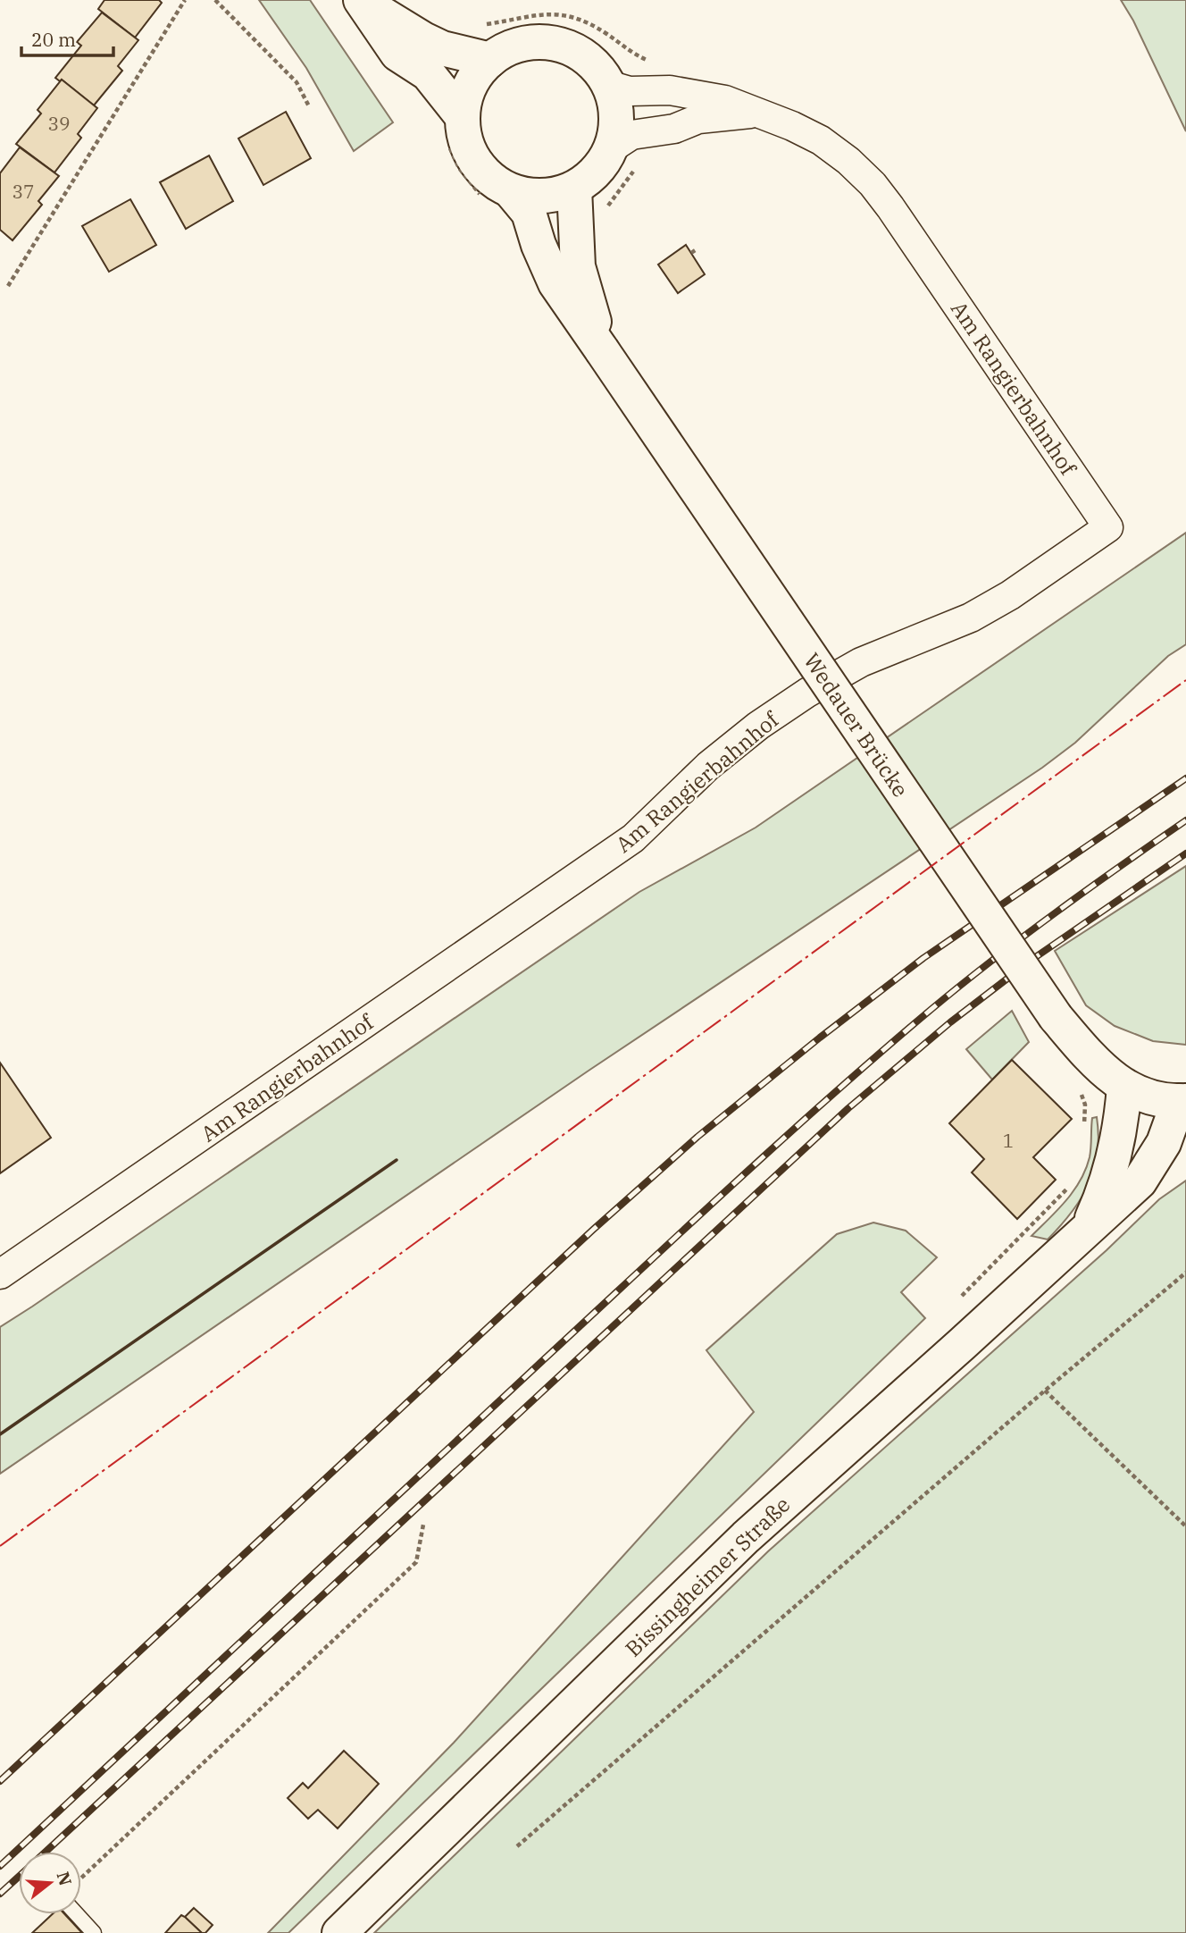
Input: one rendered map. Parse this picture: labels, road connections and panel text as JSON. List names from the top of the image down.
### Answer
{
  "streets": {
    "main road": ["Wedauer Brücke", "Bissingheimer Straße"],
    "street": ["Am Rangierbahnhof"]
  },
  "crossings": [
    ["Am Rangierbahnhof", "Wedauer Brücke"],
    ["Wedauer Brücke", "Bissingheimer Straße"]
  ],
  "house_numbers": ["39", "37", "1"],
  "scale_bar": "20 m",
  "north": "right"
}
